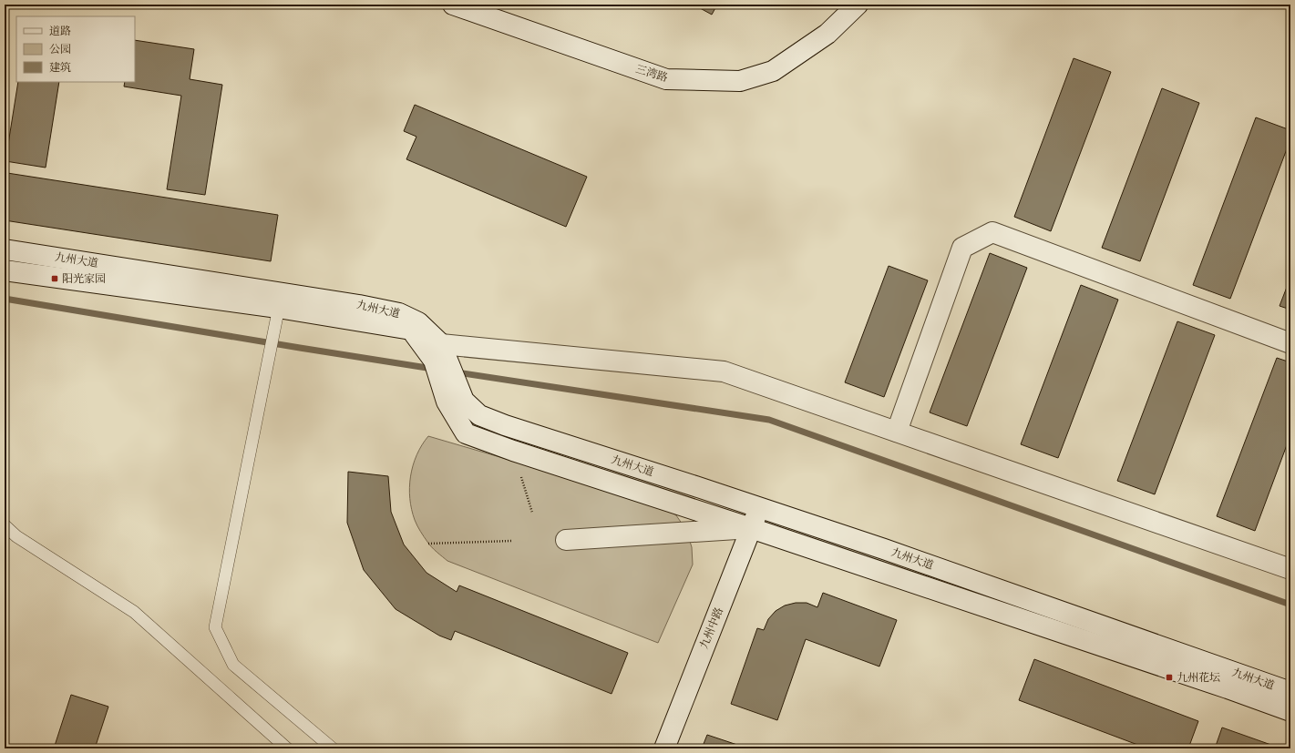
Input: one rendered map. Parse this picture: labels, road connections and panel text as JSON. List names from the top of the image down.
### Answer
{
  "streets": {
    "main road": ["三湾路", "九州大道", "九州中路"]
  },
  "crossings": [
    ["九州大道", "九州中路"]
  ],
  "places": {
    "transit": ["阳光家园", "九州花坛"]
  },
  "legend": ["道路", "公园", "建筑"]
}
